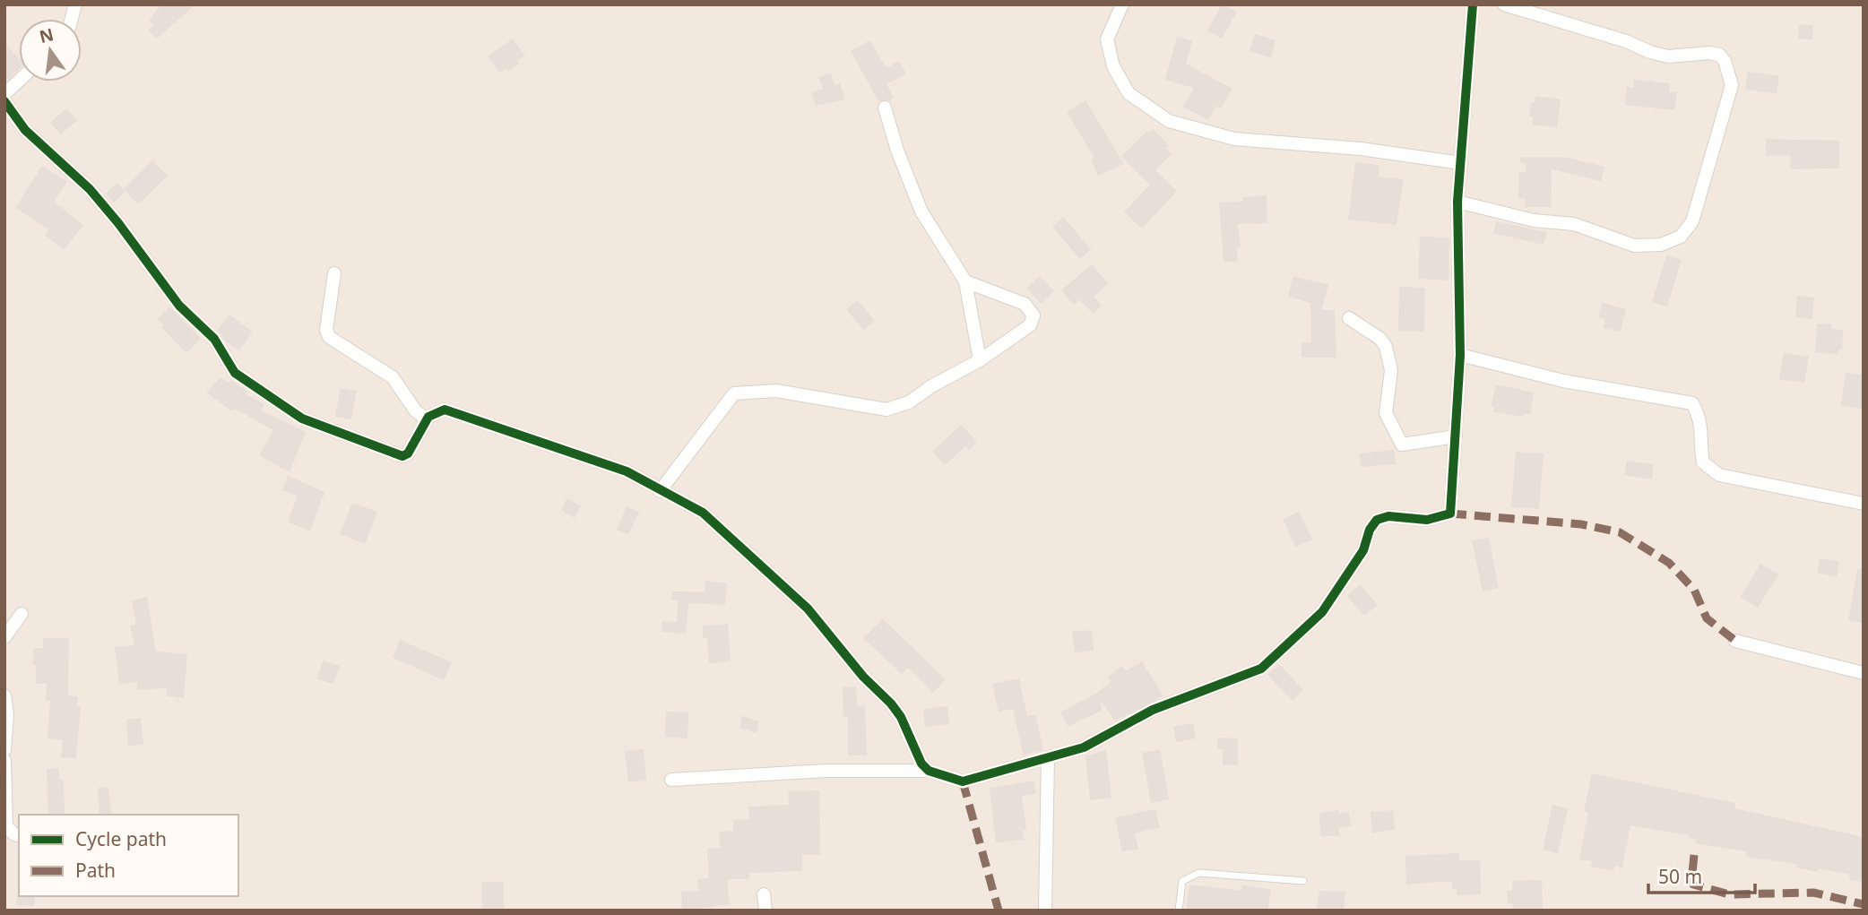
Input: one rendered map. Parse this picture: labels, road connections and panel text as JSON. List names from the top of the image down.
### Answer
{
  "legend": ["Cycle path", "Path"],
  "scale_bar": "50 m",
  "north": "top"
}
